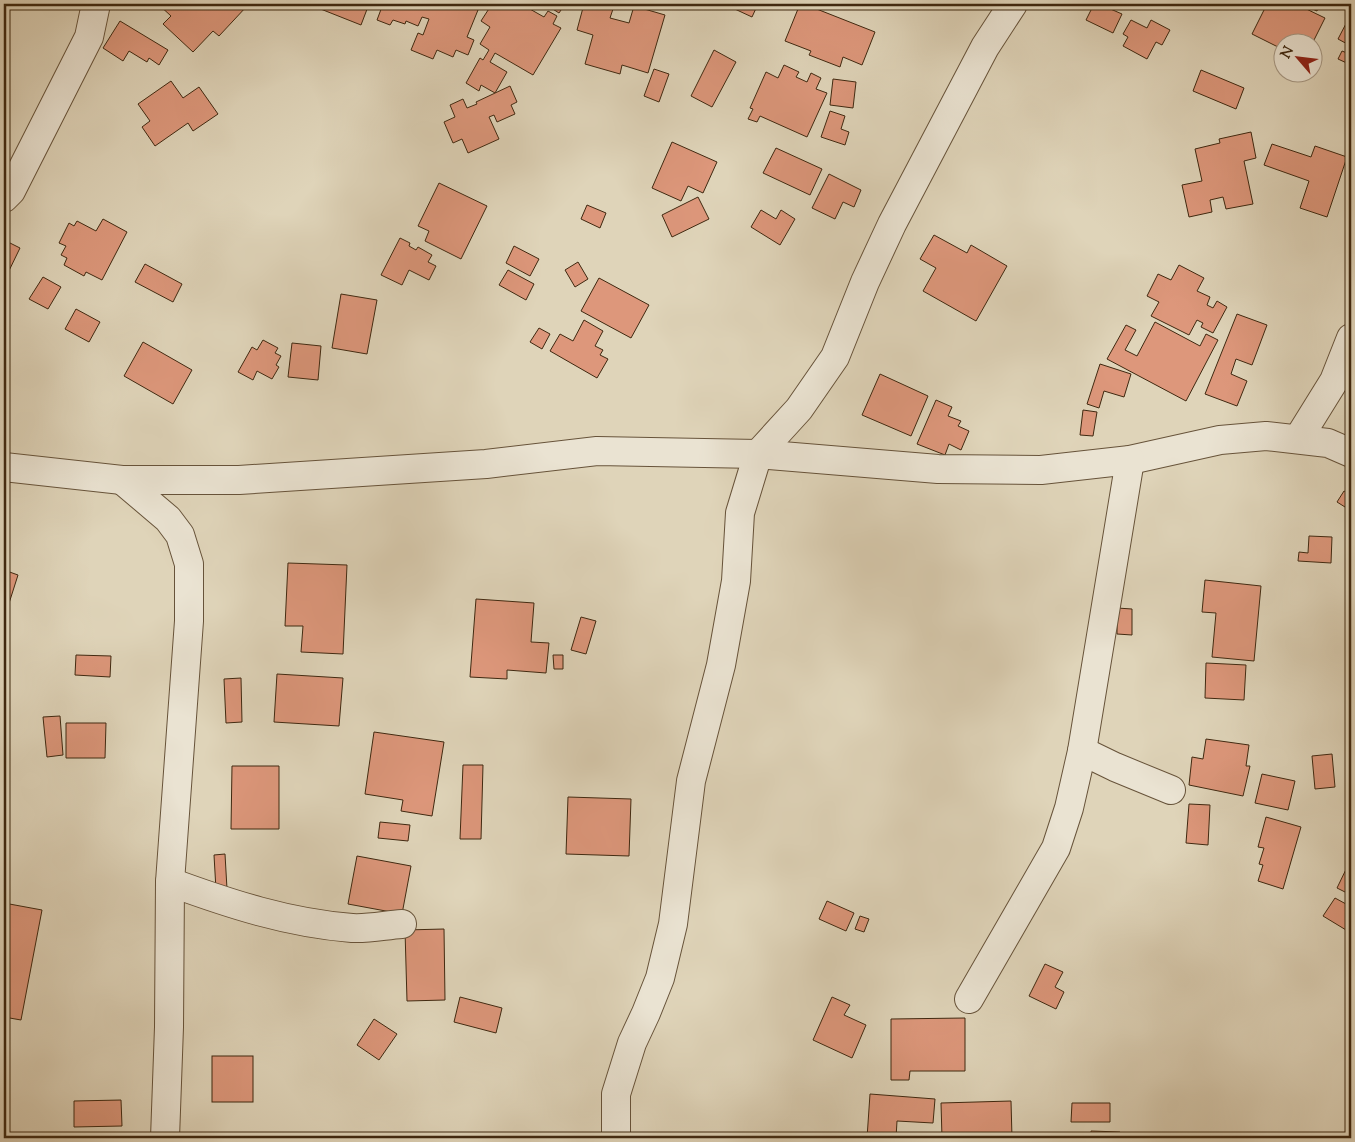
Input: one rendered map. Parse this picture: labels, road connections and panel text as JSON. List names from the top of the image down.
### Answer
{
  "north": "top left"
}
